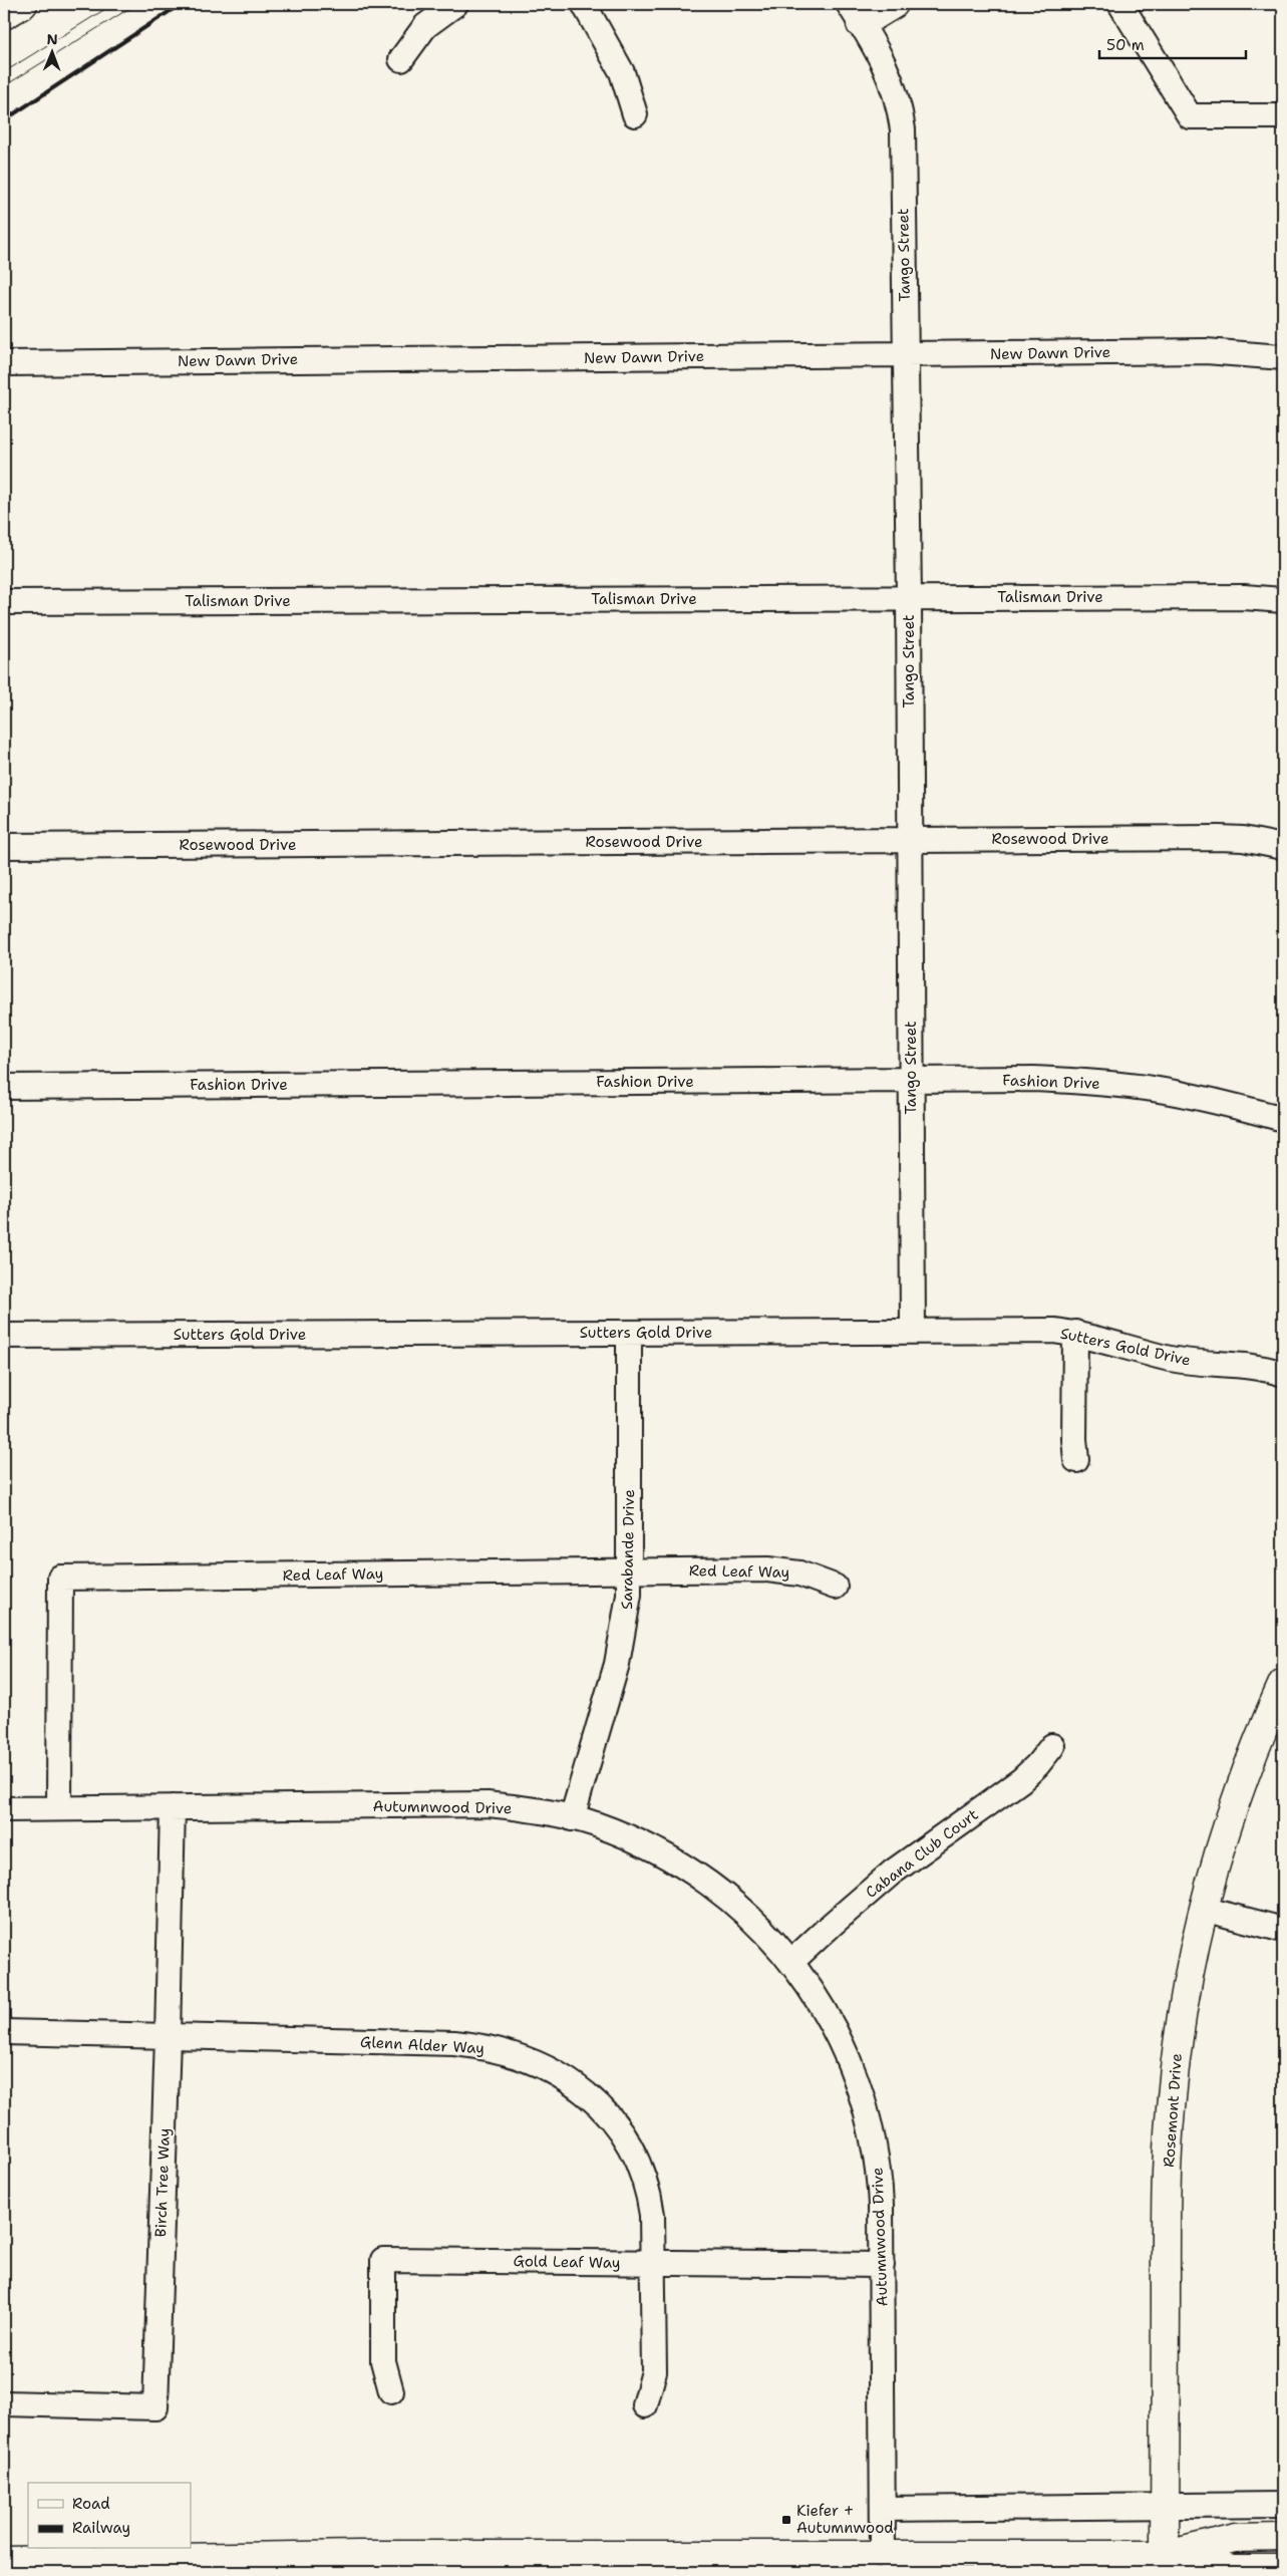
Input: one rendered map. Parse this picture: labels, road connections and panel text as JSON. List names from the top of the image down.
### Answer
{
  "streets": {
    "street": [
      "Tango Street",
      "New Dawn Drive",
      "Talisman Drive",
      "Rosewood Drive",
      "Fashion Drive",
      "Sutters Gold Drive",
      "Sarabande Drive",
      "Red Leaf Way",
      "Autumnwood Drive",
      "Cabana Club Court",
      "Glenn Alder Way",
      "Rosemont Drive",
      "Birch Tree Way",
      "Gold Leaf Way"
    ]
  },
  "crossings": [
    ["Tango Street", "New Dawn Drive"],
    ["Tango Street", "Talisman Drive"],
    ["Tango Street", "Rosewood Drive"],
    ["Tango Street", "Fashion Drive"],
    ["Tango Street", "Sutters Gold Drive"],
    ["Sutters Gold Drive", "Sarabande Drive"],
    ["Sarabande Drive", "Red Leaf Way"],
    ["Sarabande Drive", "Autumnwood Drive"],
    ["Red Leaf Way", "Autumnwood Drive"],
    ["Autumnwood Drive", "Cabana Club Court"],
    ["Autumnwood Drive", "Birch Tree Way"],
    ["Autumnwood Drive", "Gold Leaf Way"],
    ["Glenn Alder Way", "Birch Tree Way"],
    ["Glenn Alder Way", "Gold Leaf Way"]
  ],
  "places": {
    "transit": ["Kiefer + Autumnwood"]
  },
  "legend": ["Road", "Railway"],
  "scale_bar": "50 m",
  "north": "top"
}
